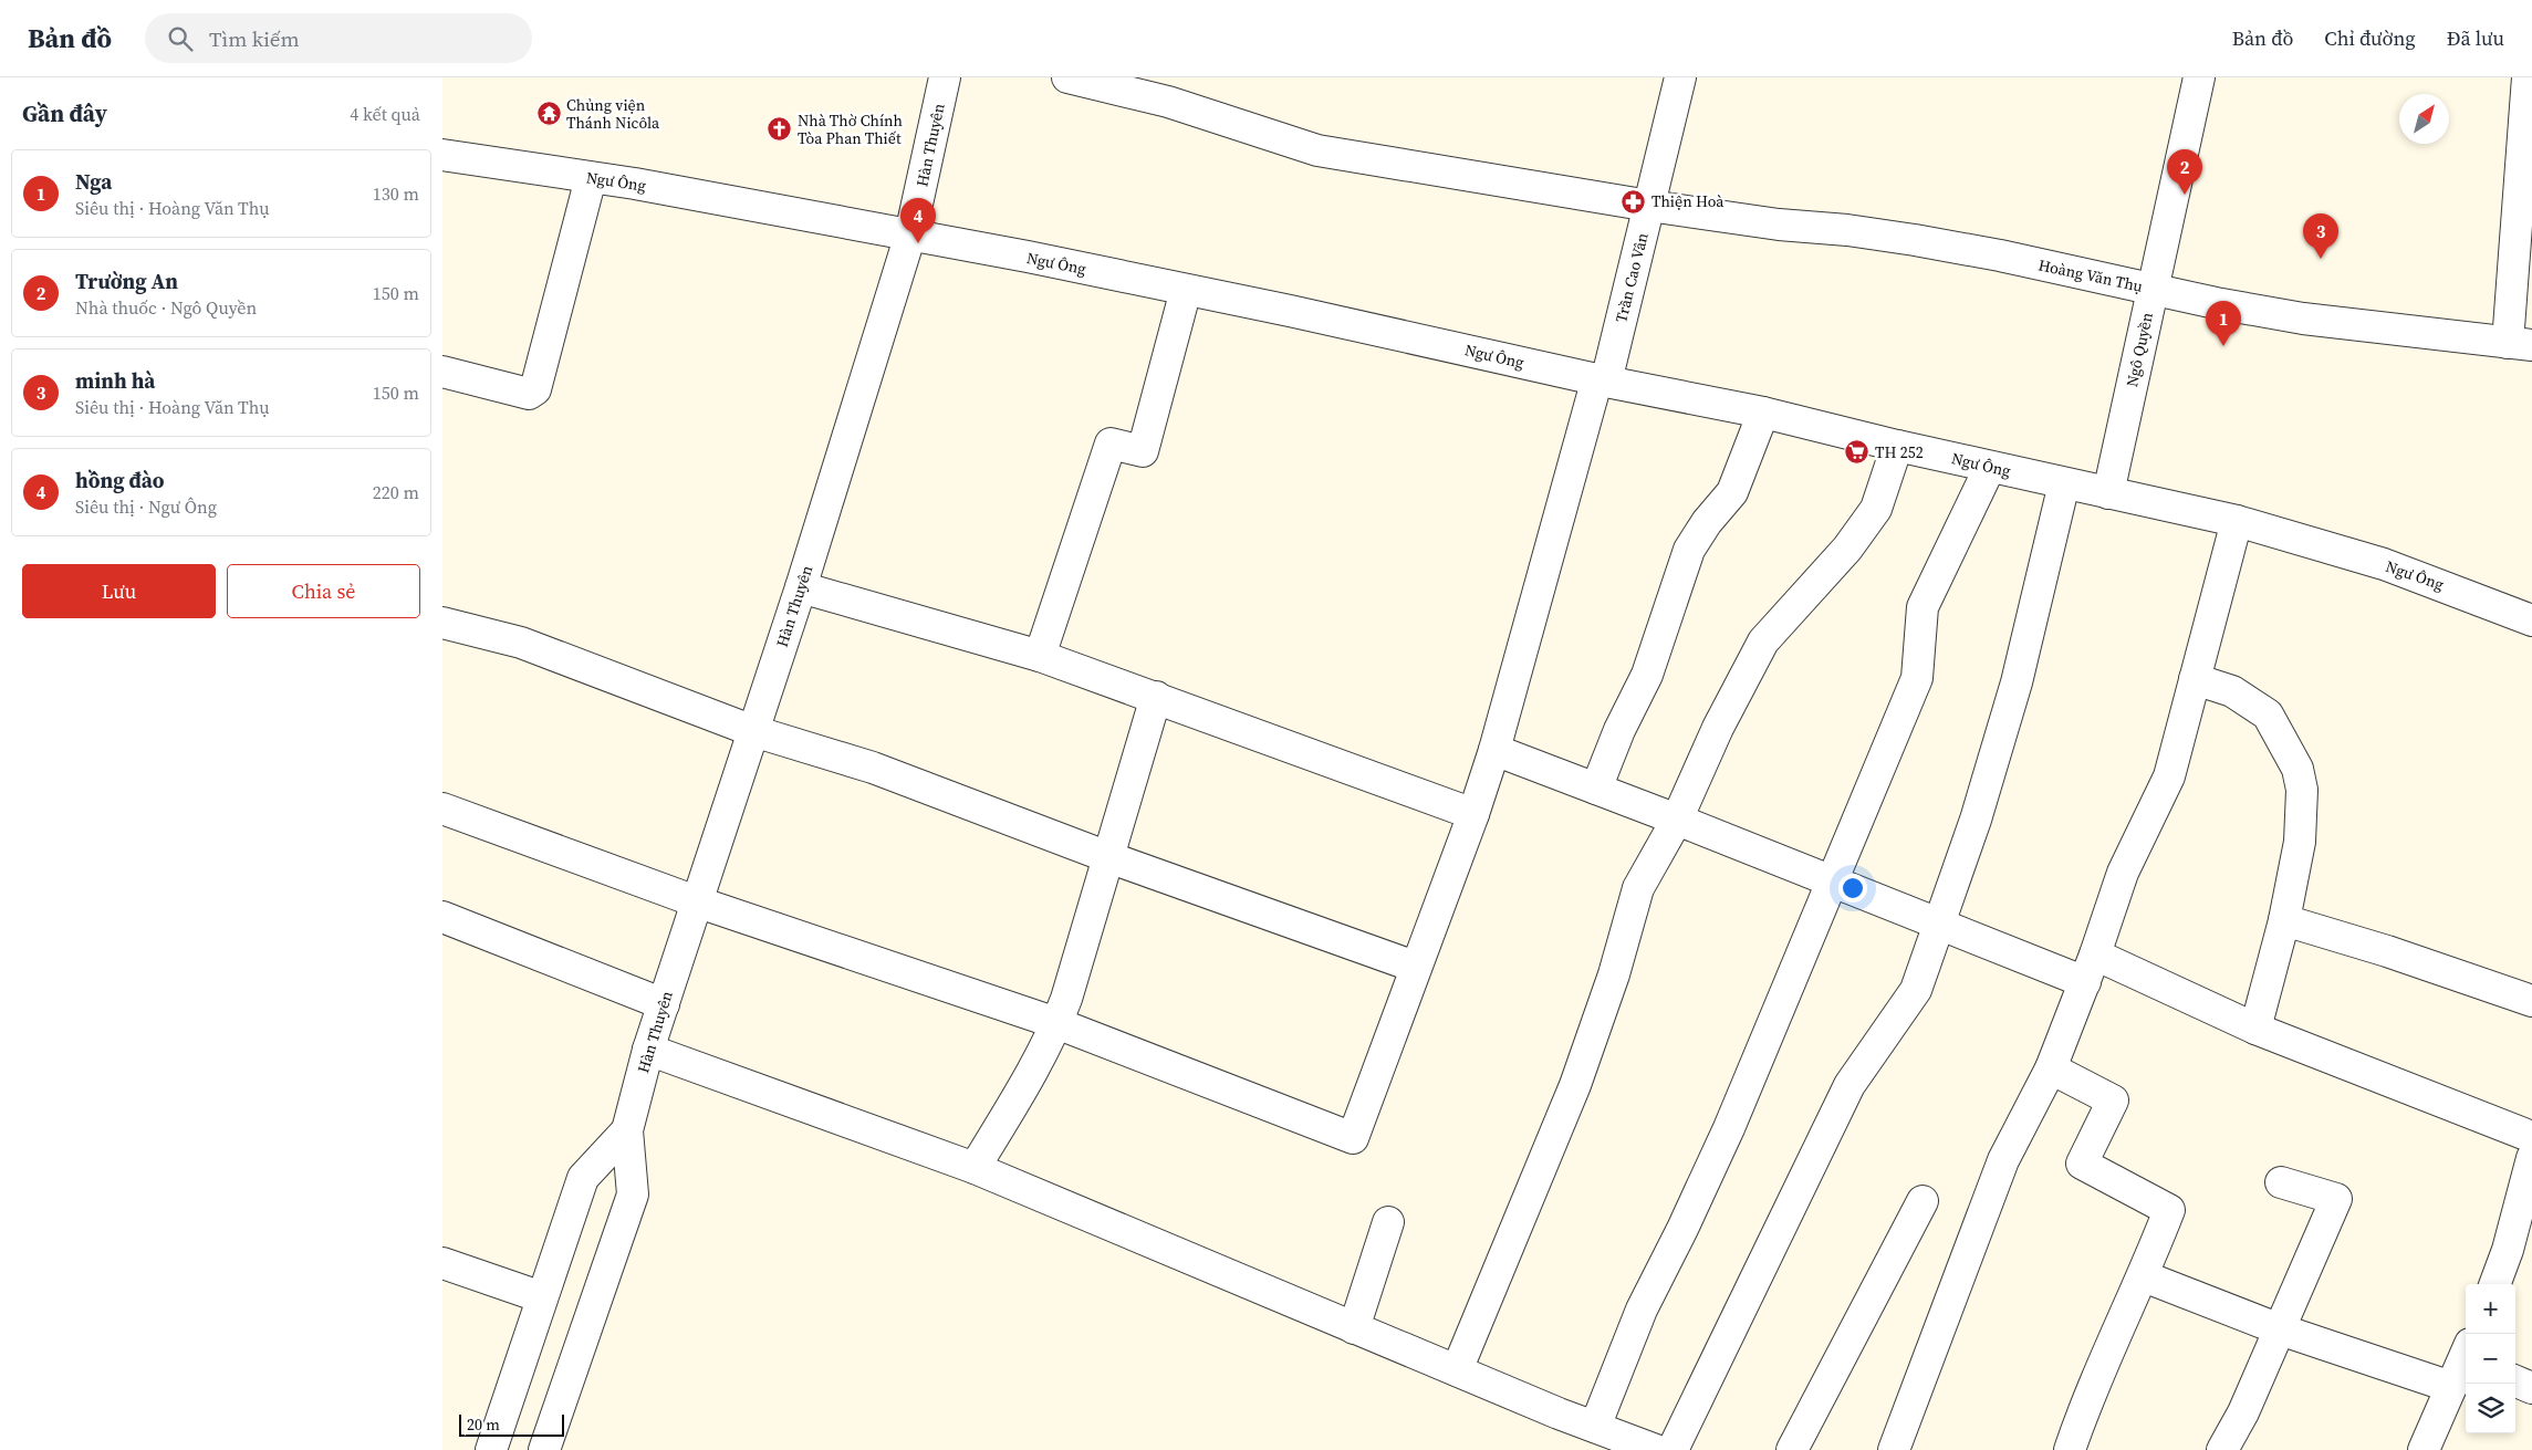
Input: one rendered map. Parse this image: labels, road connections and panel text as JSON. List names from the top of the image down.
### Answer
{
  "streets": {
    "street": [
      "Hàn Thuyên",
      "Ngư Ông",
      "Hoàng Văn Thụ",
      "Trần Cao Vân",
      "Ngô Quyền"
    ]
  },
  "crossings": [
    ["Hàn Thuyên", "Ngư Ông"],
    ["Ngư Ông", "Trần Cao Vân"],
    ["Ngư Ông", "Ngô Quyền"],
    ["Hoàng Văn Thụ", "Trần Cao Vân"],
    ["Hoàng Văn Thụ", "Ngô Quyền"]
  ],
  "places": {
    "temple": ["Chủng viện Thánh Nicôla"],
    "church": ["Nhà Thờ Chính Tòa Phan Thiết"],
    "pharmacy": ["Thiện Hoà"],
    "supermarket": ["TH 252"]
  },
  "scale_bar": "20 m",
  "north": "top right",
  "page": {
    "header": "Bản đồ",
    "search": "Tìm kiếm",
    "nav": ["Bản đồ", "Chỉ đường", "Đã lưu"],
    "heading": ["Gần đây", "4 kết quả"],
    "list": [
      {
        "mark": "1",
        "name": "Nga",
        "note": "Siêu thị · Hoàng Văn Thụ",
        "value": "130 m"
      },
      {
        "mark": "2",
        "name": "Trường An",
        "note": "Nhà thuốc · Ngô Quyền",
        "value": "150 m"
      },
      {
        "mark": "3",
        "name": "minh hà",
        "note": "Siêu thị · Hoàng Văn Thụ",
        "value": "150 m"
      },
      {
        "mark": "4",
        "name": "hồng đào",
        "note": "Siêu thị · Ngư Ông",
        "value": "220 m"
      }
    ],
    "pins": [
      "2",
      "4",
      "3",
      "1"
    ],
    "buttons": ["Lưu", "Chia sẻ"],
    "map_buttons": ["+", "−"],
    "scale": "20 m"
  }
}
